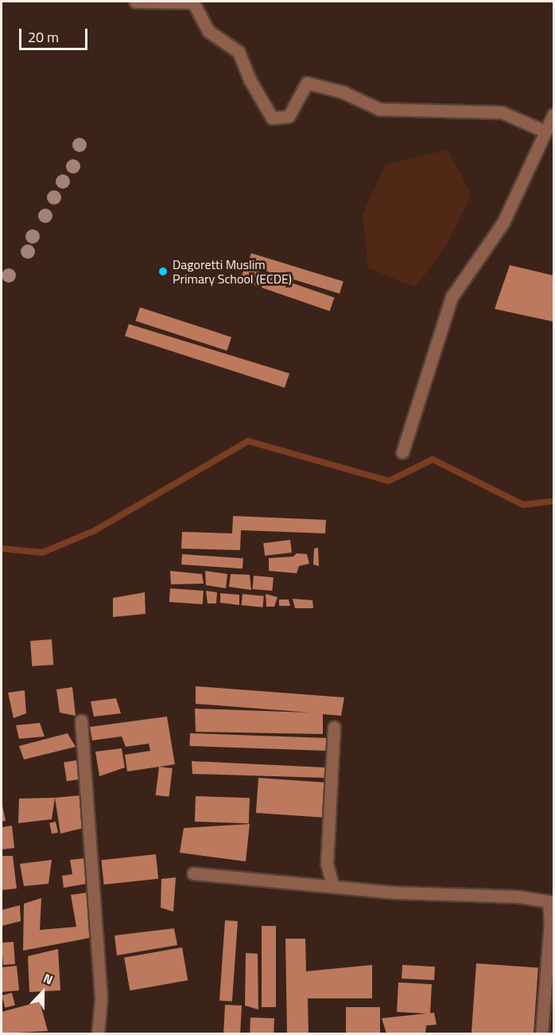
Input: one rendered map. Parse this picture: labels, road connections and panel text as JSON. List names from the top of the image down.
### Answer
{
  "places": ["Dagoretti Muslim Primary School (ECDE)"],
  "scale_bar": "20 m",
  "north": "top"
}
